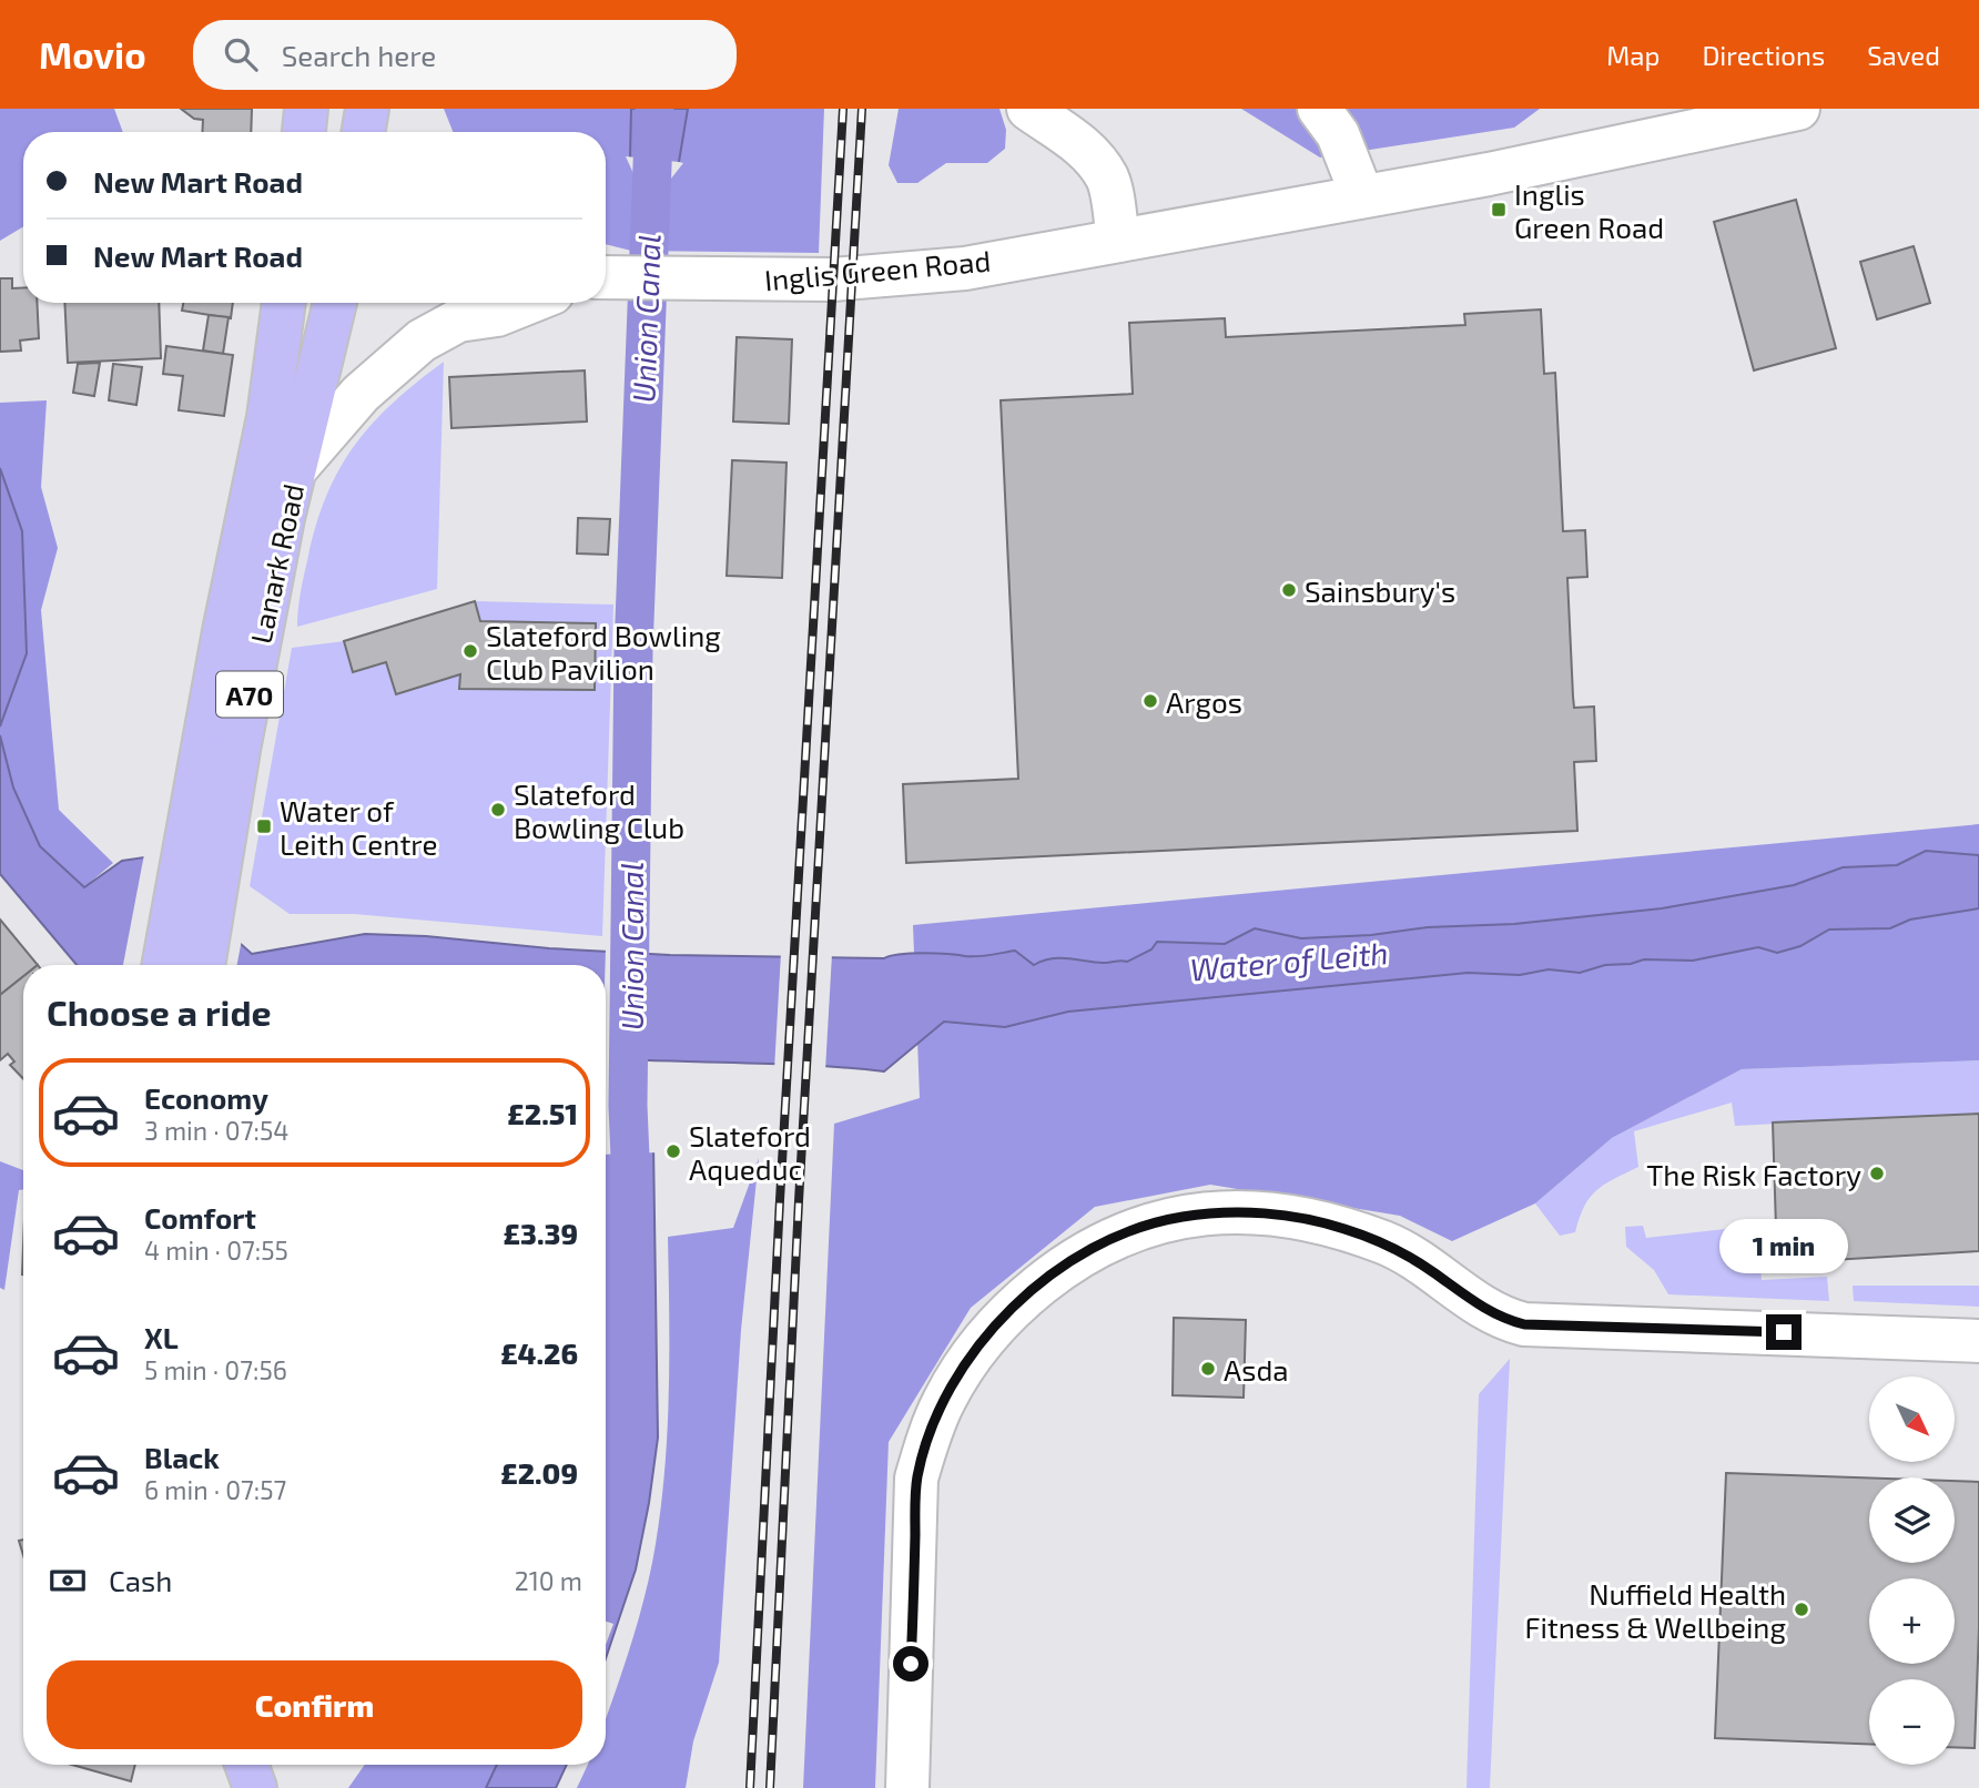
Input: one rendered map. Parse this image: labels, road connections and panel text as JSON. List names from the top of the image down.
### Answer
{
  "streets": {
    "main road": ["Lanark Road", "A70"],
    "street": ["Inglis Green Road"]
  },
  "water": ["Union Canal", "Water of Leith"],
  "places": {
    "transit": ["Inglis Green Road", "Water of Leith Centre"],
    "other": [
      "Sainsbury's",
      "Slateford Bowling Club Pavilion",
      "Argos",
      "Slateford Bowling Club",
      "Slateford Aqueduc",
      "The Risk Factory",
      "Asda",
      "Nuffield Health Fitness & Wellbeing"
    ]
  },
  "north": "bottom right",
  "page": {
    "header": "Movio",
    "search": "Search here",
    "nav": ["Map", "Directions", "Saved"],
    "banner": ["New Mart Road", "New Mart Road"],
    "heading": "Choose a ride",
    "list": [
      {
        "name": "Economy",
        "note": "3 min · 07:54",
        "value": "£2.51"
      },
      {
        "name": "Comfort",
        "note": "4 min · 07:55",
        "value": "£3.39"
      },
      {
        "name": "XL",
        "note": "5 min · 07:56",
        "value": "£4.26"
      },
      {
        "name": "Black",
        "note": "6 min · 07:57",
        "value": "£2.09"
      }
    ],
    "bubble": "1 min",
    "map_buttons": ["+", "−"],
    "pay": ["Cash", "210 m"],
    "buttons": "Confirm"
  }
}
